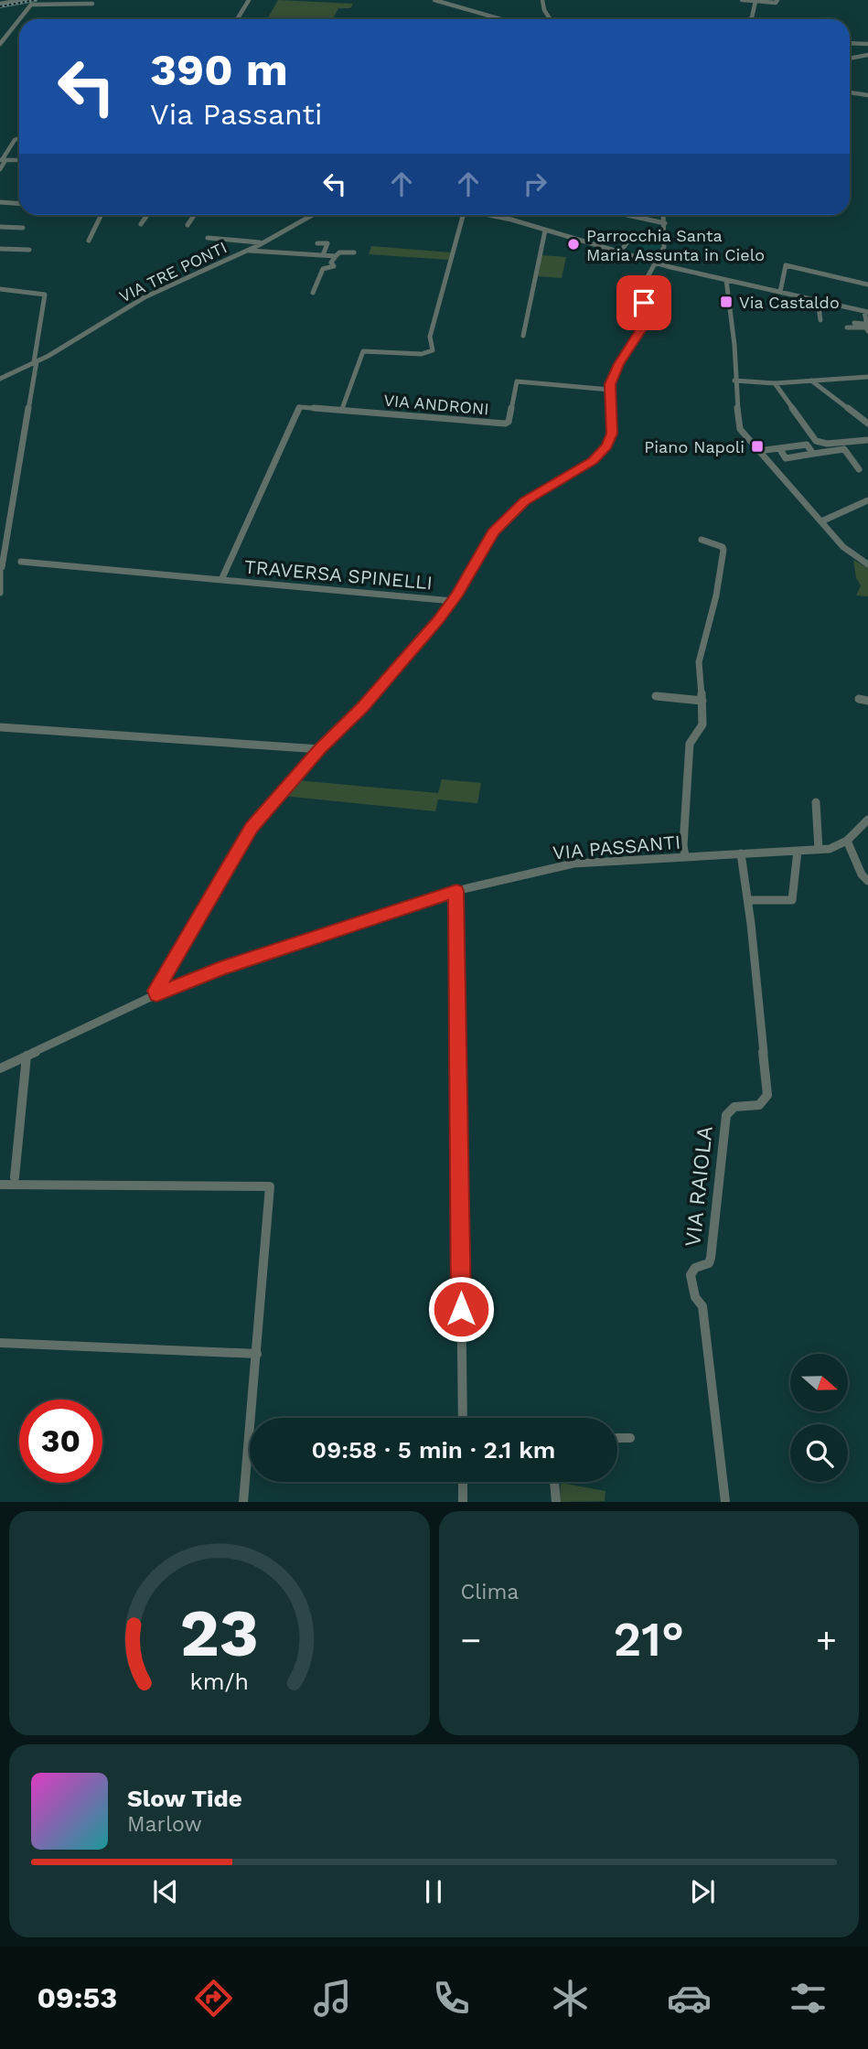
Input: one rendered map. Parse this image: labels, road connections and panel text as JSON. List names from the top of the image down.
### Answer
{
  "streets": {
    "street": [
      "VIA TRE PONTI",
      "VIA ANDRONI",
      "TRAVERSA SPINELLI",
      "VIA PASSANTI",
      "VIA RAIOLA"
    ]
  },
  "crossings": [
    ["VIA ANDRONI", "TRAVERSA SPINELLI"],
    ["VIA PASSANTI", "VIA RAIOLA"]
  ],
  "places": {
    "other": ["Parrocchia Santa Maria Assunta in Cielo"],
    "transit": ["Via Castaldo", "Piano Napoli"]
  },
  "north": "right",
  "page": {
    "turn": ["390 m", "Via Passanti"],
    "limit": "30",
    "trip": "09:58 · 5 min · 2.1 km",
    "tile": "Clima",
    "heat": ["−", "21°", "+"],
    "song": ["Slow Tide", "Marlow"],
    "tabs": "09:53",
    "gauge": ["23", "km/h"]
  }
}
